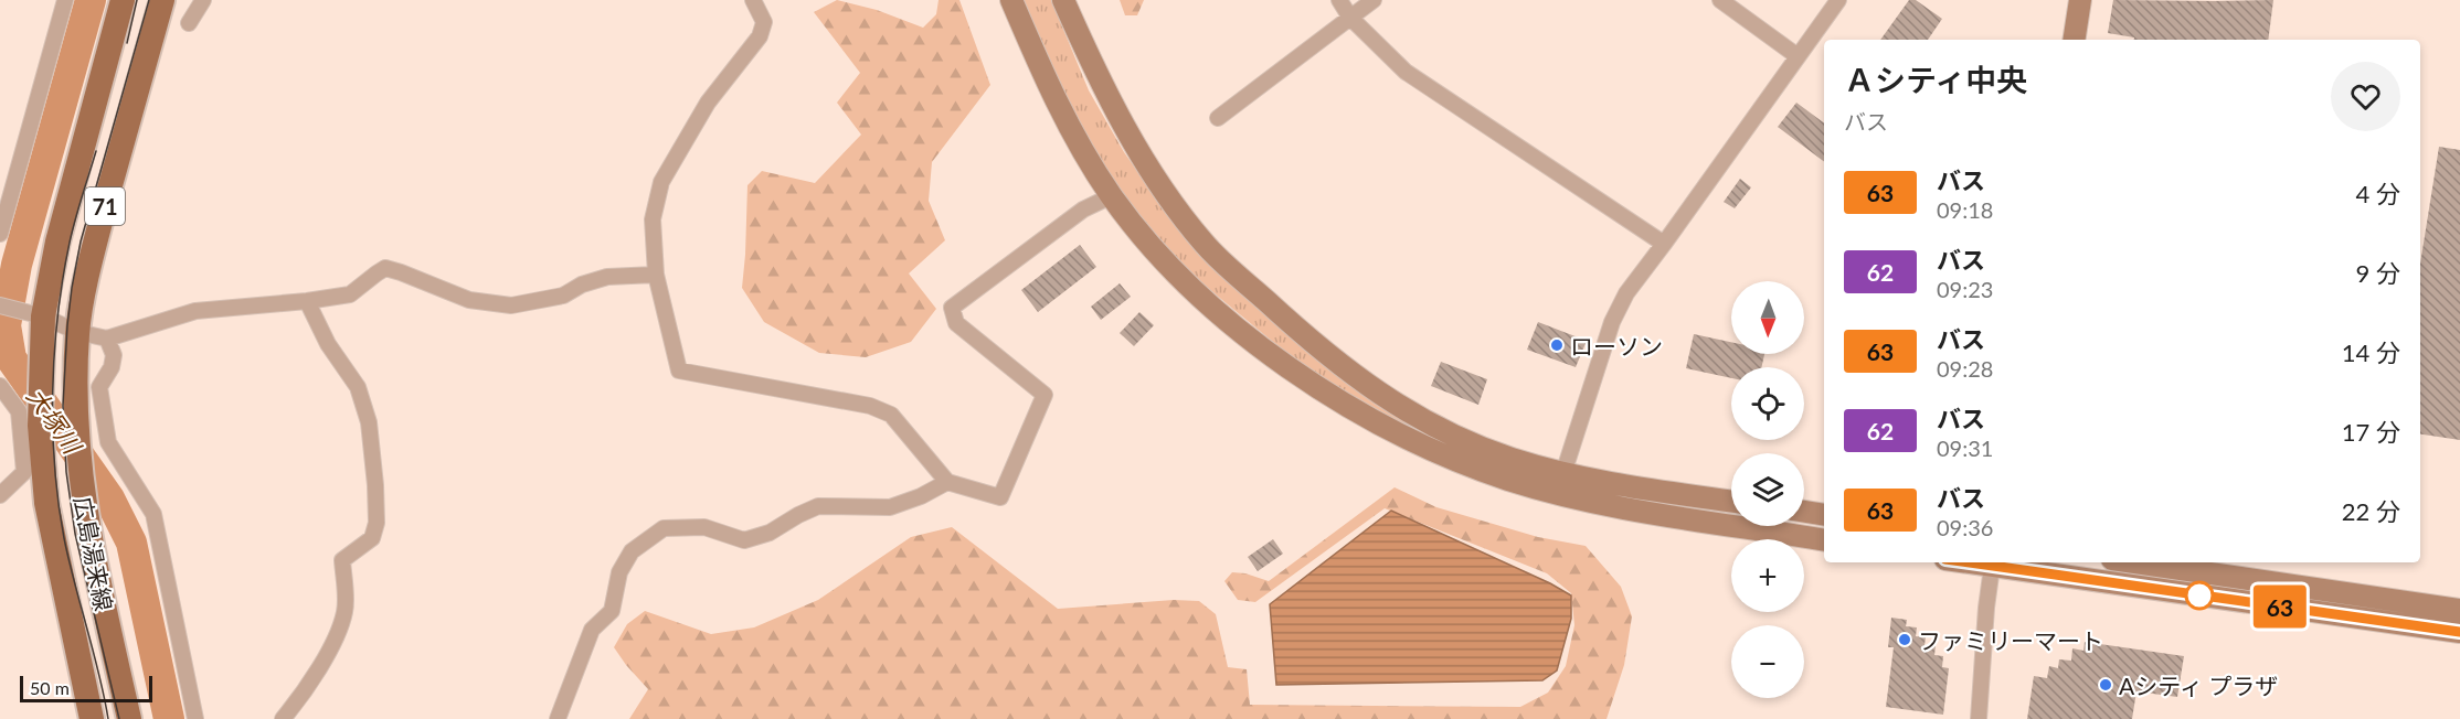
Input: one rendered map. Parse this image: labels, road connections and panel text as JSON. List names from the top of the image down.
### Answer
{
  "streets": {
    "main road": ["71", "広島湯来線"]
  },
  "water": ["大塚川"],
  "places": ["ローソン", "ファミリーマート", "Aシティ プラザ"],
  "lines": ["bus line 63"],
  "scale_bar": "50 m",
  "north": "bottom",
  "page": {
    "on_map": "63",
    "heading": ["Ａシティ中央", "バス"],
    "list": [
      {
        "mark": "63",
        "name": "バス",
        "note": "09:18",
        "value": "4 分"
      },
      {
        "mark": "62",
        "name": "バス",
        "note": "09:23",
        "value": "9 分"
      },
      {
        "mark": "63",
        "name": "バス",
        "note": "09:28",
        "value": "14 分"
      },
      {
        "mark": "62",
        "name": "バス",
        "note": "09:31",
        "value": "17 分"
      },
      {
        "mark": "63",
        "name": "バス",
        "note": "09:36",
        "value": "22 分"
      }
    ],
    "map_buttons": ["+", "−"],
    "scale": "50 m"
  }
}
